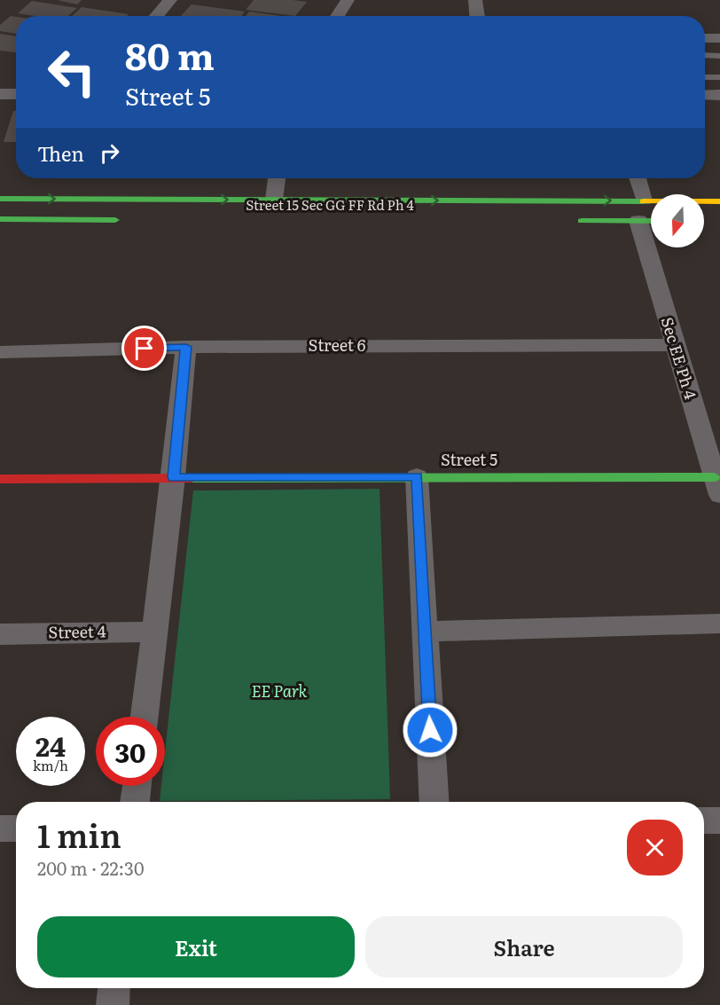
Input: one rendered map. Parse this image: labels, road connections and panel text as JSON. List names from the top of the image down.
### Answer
{
  "streets": {
    "main road": ["Street 5"],
    "street": ["Street 6", "Sec EE Ph 4", "Street 4"]
  },
  "crossings": [
    ["Street 6", "Sec EE Ph 4"],
    ["Sec EE Ph 4", "Street 5"]
  ],
  "parks": ["EE Park"],
  "north": "bottom",
  "page": {
    "turn": ["80 m", "Street 5"],
    "then": "Then",
    "speed": "24 km/h",
    "limit": "30",
    "heading": ["1 min", "200 m · 22:30"],
    "buttons": ["Exit", "Share"]
  }
}
